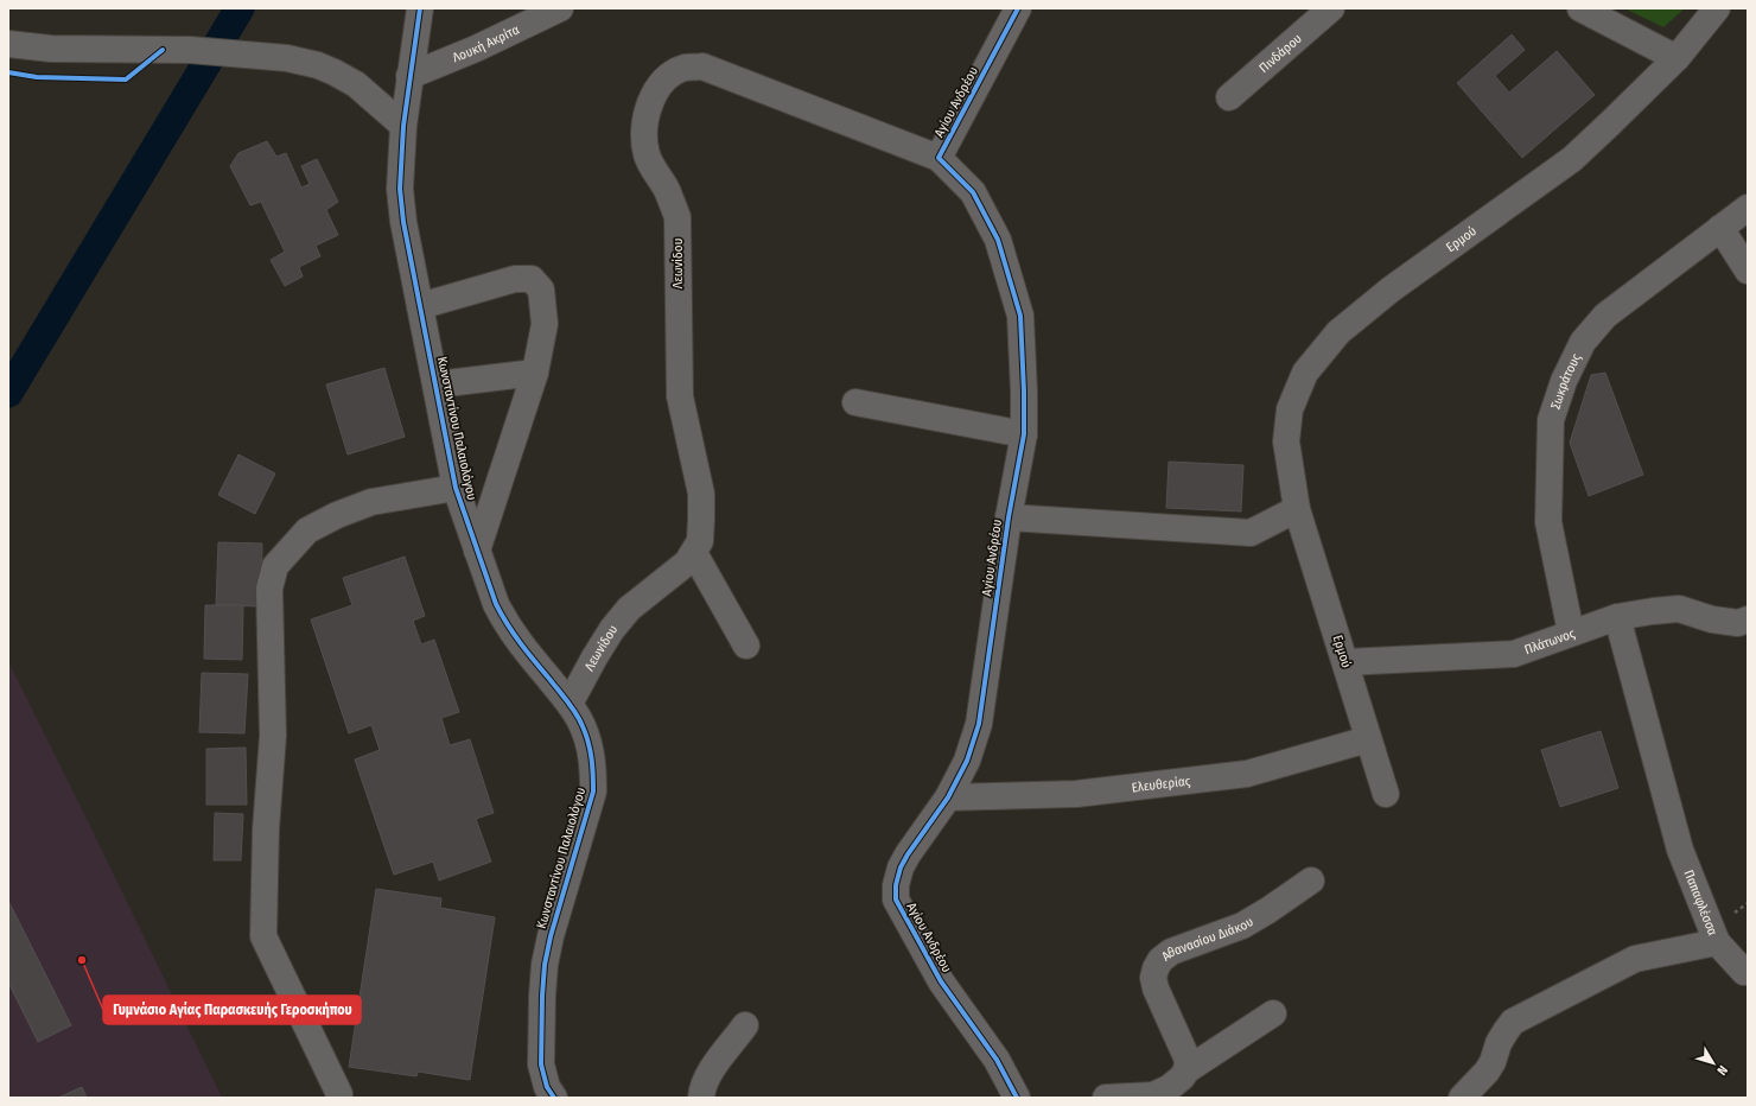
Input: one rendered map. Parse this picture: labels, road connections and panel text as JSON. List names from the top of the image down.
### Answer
{
  "streets": {
    "street": [
      "Λουκή Ακρίτα",
      "Πινδάρου",
      "Αγίου Ανδρέου",
      "Ερμού",
      "Λεωνίδου",
      "Σωκράτους",
      "Κωνσταντίνου Παλαιολόγου",
      "Πλάτωνος",
      "Ελευθερίας",
      "Παπαφλέσσα",
      "Αθανασίου Διάκου"
    ]
  },
  "crossings": [
    ["Λουκή Ακρίτα", "Κωνσταντίνου Παλαιολόγου"],
    ["Αγίου Ανδρέου", "Λεωνίδου"],
    ["Αγίου Ανδρέου", "Ελευθερίας"],
    ["Ερμού", "Πλάτωνος"],
    ["Ερμού", "Ελευθερίας"],
    ["Λεωνίδου", "Κωνσταντίνου Παλαιολόγου"],
    ["Σωκράτους", "Πλάτωνος"],
    ["Πλάτωνος", "Παπαφλέσσα"]
  ],
  "places": ["Γυμνάσιο Αγίας Παρασκευής Γεροσκήπου"],
  "north": "bottom right"
}
